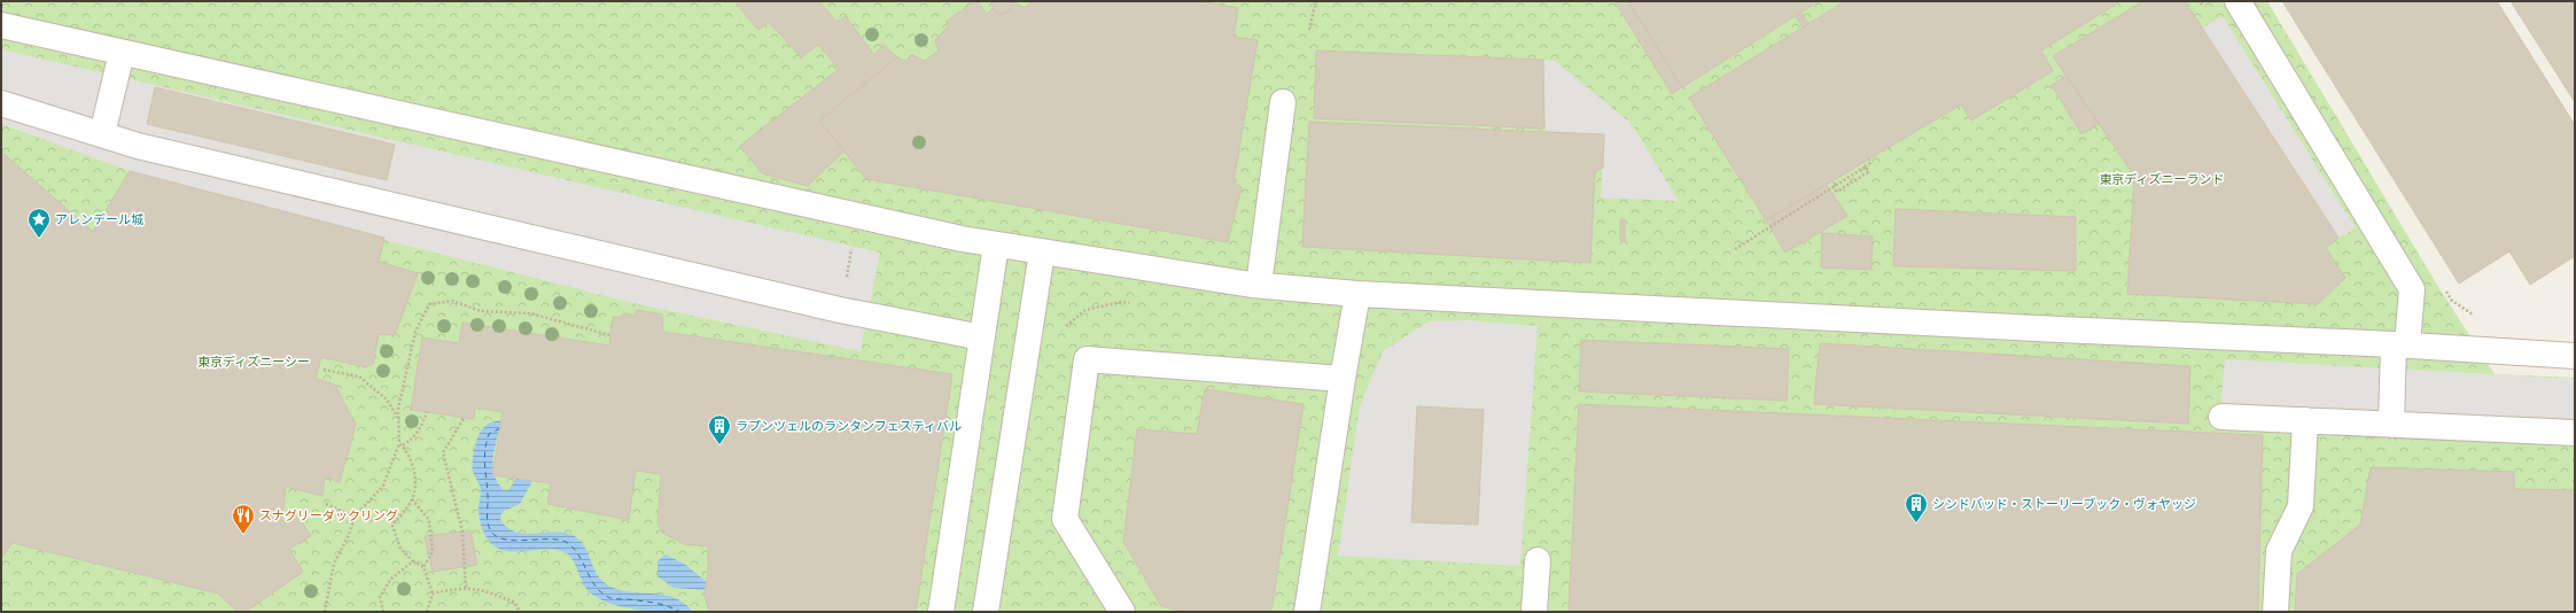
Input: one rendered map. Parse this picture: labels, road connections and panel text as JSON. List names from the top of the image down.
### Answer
{
  "parks": ["東京ディズニーランド", "東京ディズニーシー"],
  "places": {
    "place": ["アレンデール城"],
    "building": ["ラプンツェルのランタンフェスティバル", "シンドバッド・ストーリーブック・ヴォヤッジ"],
    "restaurant": ["スナグリーダックリング"]
  }
}
